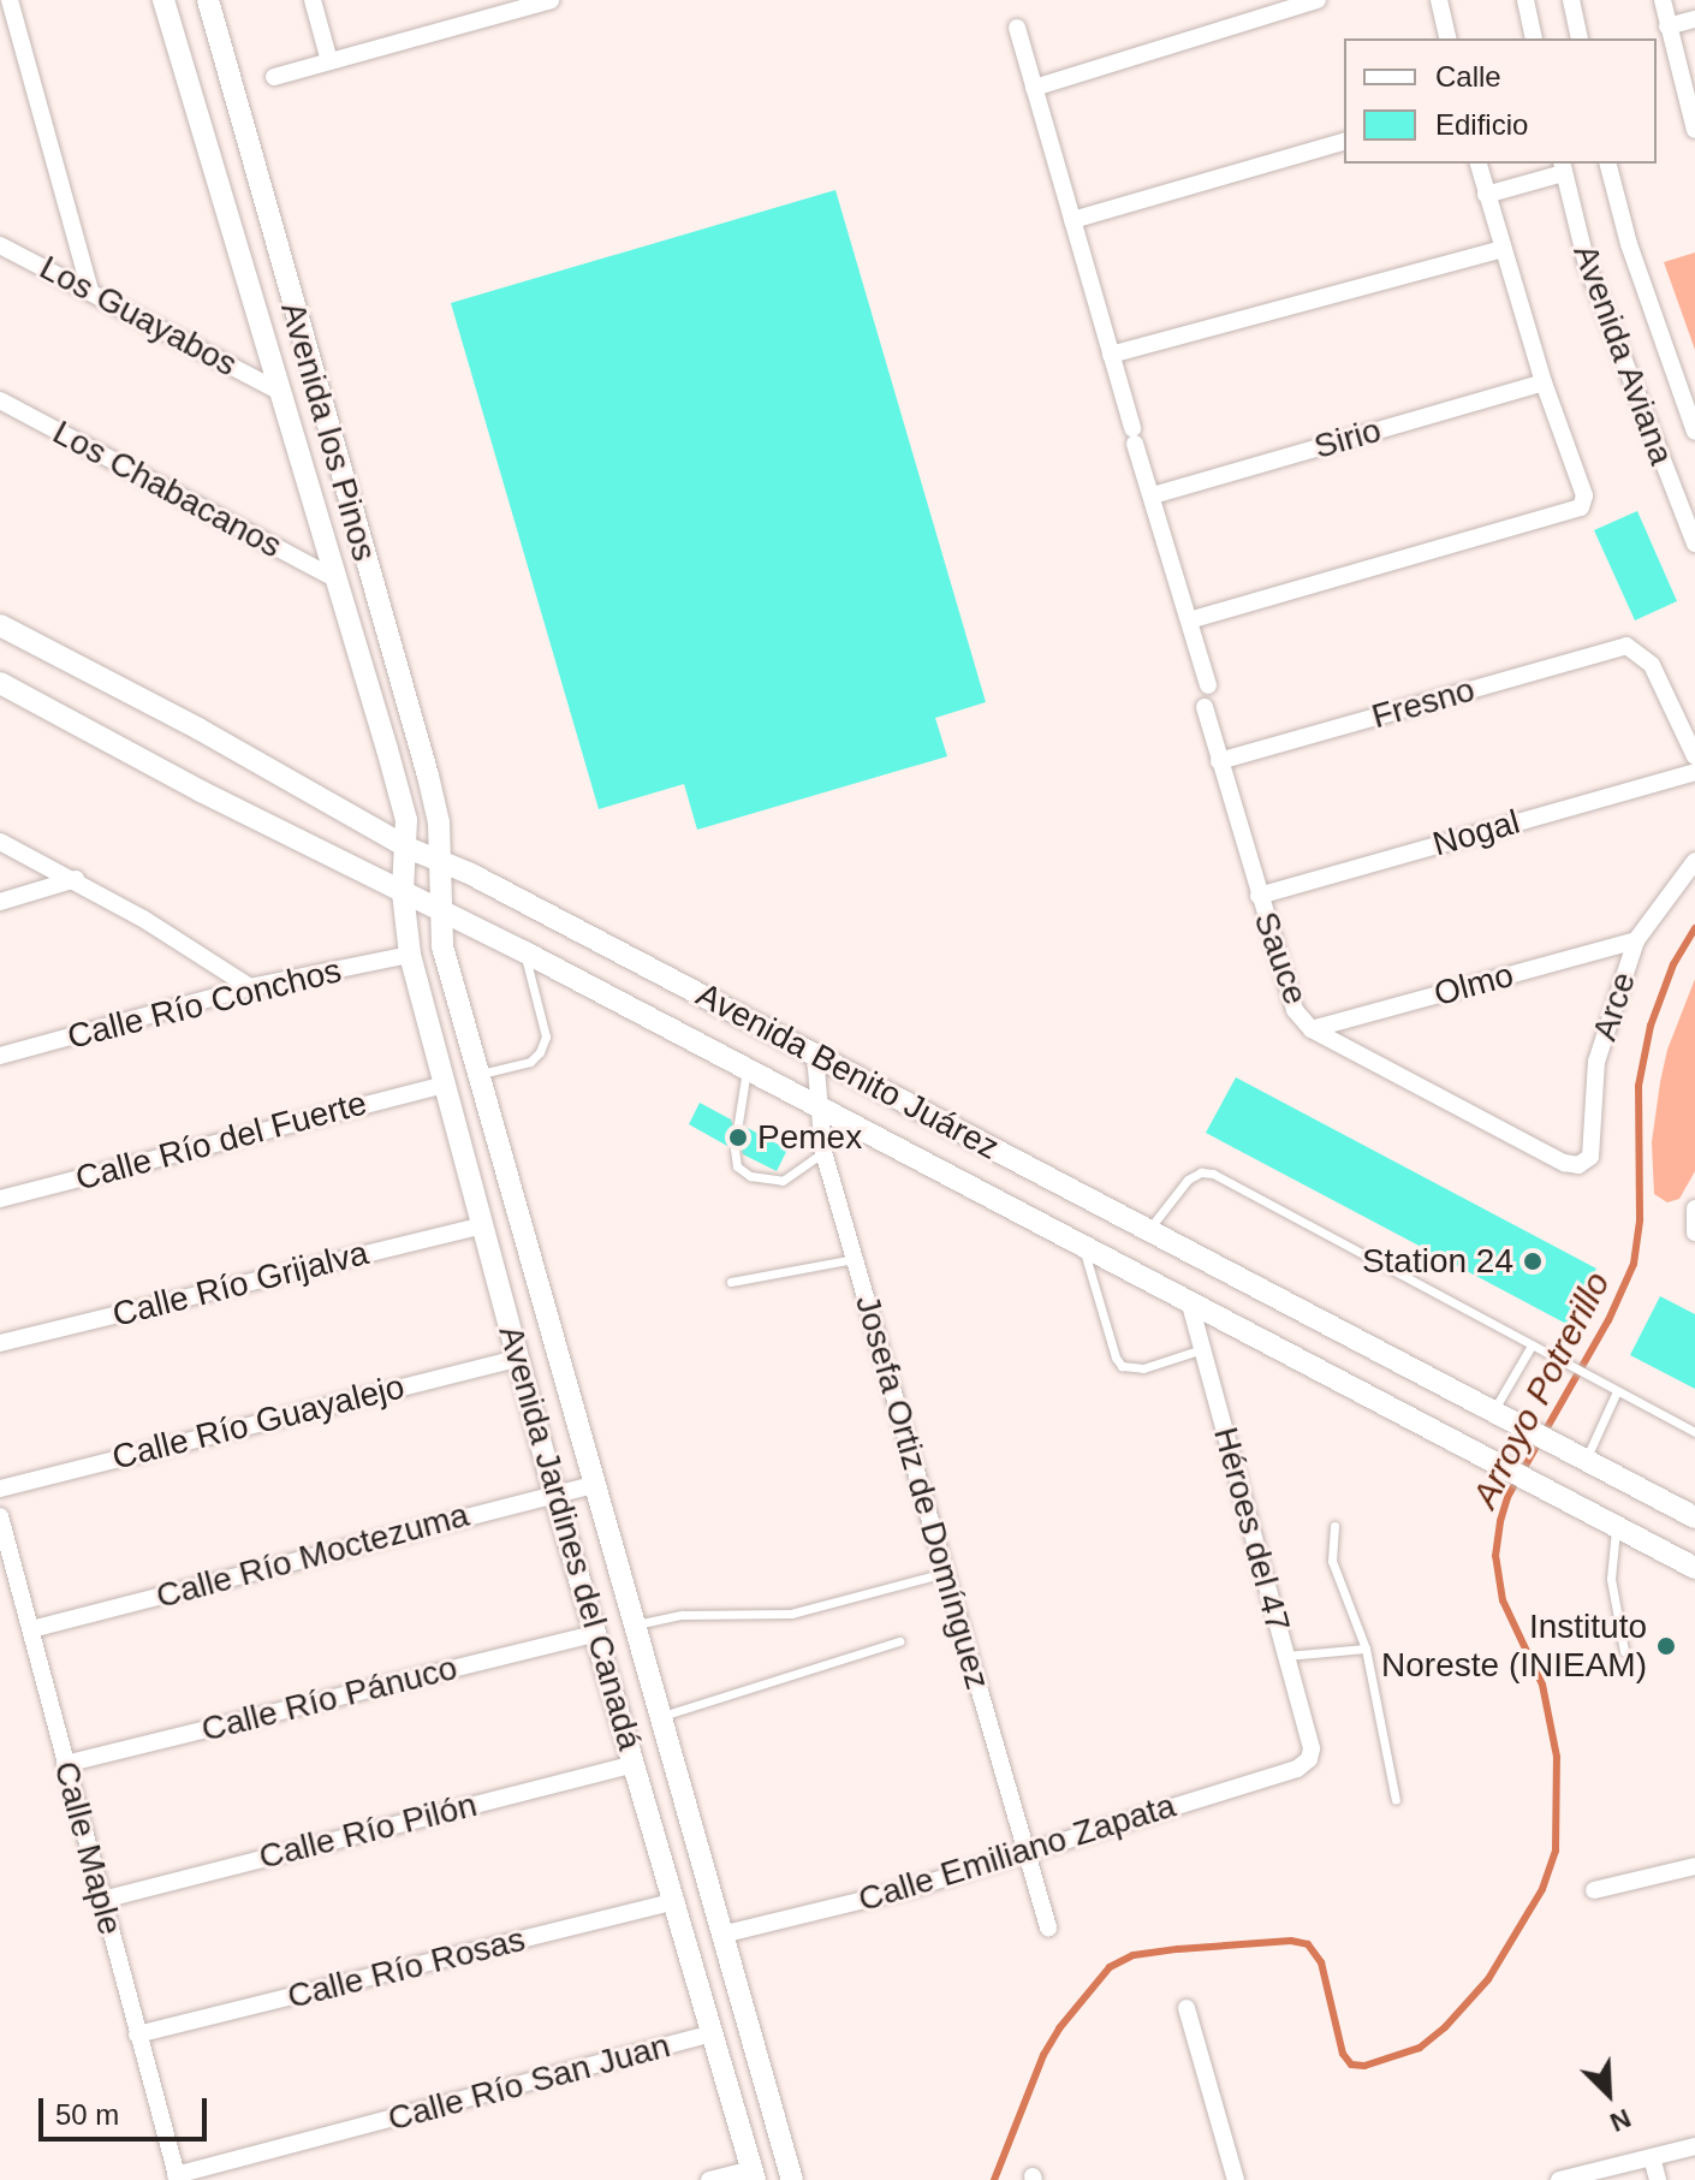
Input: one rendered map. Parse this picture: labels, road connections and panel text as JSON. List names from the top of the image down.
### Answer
{
  "streets": {
    "street": [
      "Los Guayabos",
      "Avenida Aviana",
      "Avenida los Pinos",
      "Sirio",
      "Los Chabacanos",
      "Fresno",
      "Nogal",
      "Sauce",
      "Olmo",
      "Calle Río Conchos",
      "Arce",
      "Avenida Benito Juárez",
      "Calle Río del Fuerte",
      "Calle Río Grijalva",
      "Calle Río Guayalejo",
      "Josefa Ortiz de Domínguez",
      "Héroes del 47",
      "Avenida Jardines del Canadá",
      "Calle Río Moctezuma",
      "Calle Río Pánuco",
      "Calle Río Pilón",
      "Calle Maple",
      "Calle Emiliano Zapata",
      "Calle Río Rosas",
      "Calle Río San Juan"
    ]
  },
  "crossings": [
    ["Los Guayabos", "Avenida los Pinos"],
    ["Avenida los Pinos", "Los Chabacanos"],
    ["Avenida los Pinos", "Avenida Benito Juárez"],
    ["Avenida los Pinos", "Avenida Jardines del Canadá"],
    ["Fresno", "Sauce"],
    ["Nogal", "Sauce"],
    ["Sauce", "Olmo"],
    ["Sauce", "Arce"],
    ["Olmo", "Arce"],
    ["Calle Río Conchos", "Avenida Jardines del Canadá"],
    ["Avenida Benito Juárez", "Josefa Ortiz de Domínguez"],
    ["Avenida Benito Juárez", "Héroes del 47"],
    ["Avenida Benito Juárez", "Avenida Jardines del Canadá"],
    ["Calle Río del Fuerte", "Avenida Jardines del Canadá"],
    ["Calle Río Grijalva", "Avenida Jardines del Canadá"],
    ["Calle Río Guayalejo", "Avenida Jardines del Canadá"],
    ["Josefa Ortiz de Domínguez", "Calle Emiliano Zapata"],
    ["Héroes del 47", "Calle Emiliano Zapata"],
    ["Avenida Jardines del Canadá", "Calle Río Moctezuma"],
    ["Avenida Jardines del Canadá", "Calle Río Pánuco"],
    ["Avenida Jardines del Canadá", "Calle Río Pilón"],
    ["Avenida Jardines del Canadá", "Calle Emiliano Zapata"],
    ["Avenida Jardines del Canadá", "Calle Río Rosas"],
    ["Avenida Jardines del Canadá", "Calle Río San Juan"],
    ["Calle Río Moctezuma", "Calle Maple"],
    ["Calle Río Pánuco", "Calle Maple"],
    ["Calle Río Pilón", "Calle Maple"],
    ["Calle Maple", "Calle Río Rosas"],
    ["Calle Maple", "Calle Río San Juan"]
  ],
  "water": ["Arroyo Potrerillo"],
  "places": ["Pemex", "Station 24", "Instituto Noreste (INIEAM)"],
  "legend": ["Calle", "Edificio"],
  "scale_bar": "50 m",
  "north": "bottom right"
}
